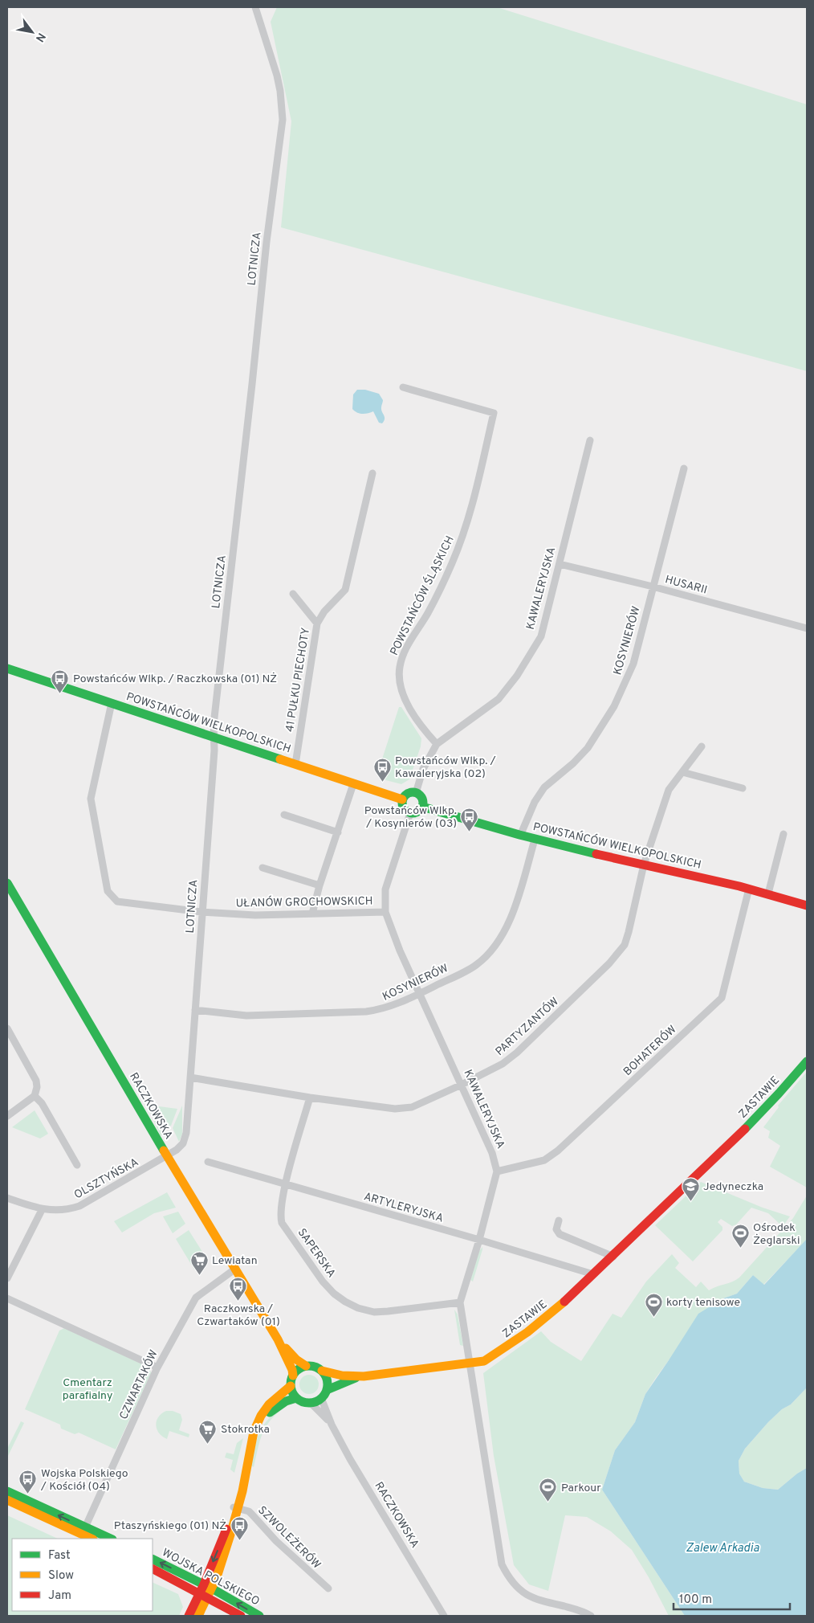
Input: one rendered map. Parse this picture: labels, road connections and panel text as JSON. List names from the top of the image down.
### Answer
{
  "streets": {
    "street": [
      "LOTNICZA",
      "HUSARII",
      "KAWALERYJSKA",
      "POWSTAŃCÓW ŚLĄSKICH",
      "KOSYNIERÓW",
      "41 PUŁKU PIECHOTY",
      "POWSTAŃCÓW WIELKOPOLSKICH",
      "UŁANÓW GROCHOWSKICH",
      "PARTYZANTÓW",
      "BOHATERÓW",
      "ZASTAWIE",
      "RACZKOWSKA",
      "OLSZTYŃSKA",
      "ARTYLERYJSKA",
      "SAPERSKA",
      "CZWARTAKÓW",
      "SZWOLEŻERÓW",
      "WOJSKA POLSKIEGO"
    ]
  },
  "crossings": [
    ["LOTNICZA", "KOSYNIERÓW"],
    ["LOTNICZA", "POWSTAŃCÓW WIELKOPOLSKICH"],
    ["LOTNICZA", "UŁANÓW GROCHOWSKICH"],
    ["LOTNICZA", "PARTYZANTÓW"],
    ["LOTNICZA", "RACZKOWSKA"],
    ["LOTNICZA", "OLSZTYŃSKA"],
    ["HUSARII", "KAWALERYJSKA"],
    ["HUSARII", "KOSYNIERÓW"],
    ["KAWALERYJSKA", "POWSTAŃCÓW ŚLĄSKICH"],
    ["KAWALERYJSKA", "KOSYNIERÓW"],
    ["KAWALERYJSKA", "POWSTAŃCÓW WIELKOPOLSKICH"],
    ["KAWALERYJSKA", "UŁANÓW GROCHOWSKICH"],
    ["KAWALERYJSKA", "PARTYZANTÓW"],
    ["KAWALERYJSKA", "BOHATERÓW"],
    ["KAWALERYJSKA", "ZASTAWIE"],
    ["KAWALERYJSKA", "ARTYLERYJSKA"],
    ["KAWALERYJSKA", "SAPERSKA"],
    ["KOSYNIERÓW", "POWSTAŃCÓW WIELKOPOLSKICH"],
    ["41 PUŁKU PIECHOTY", "POWSTAŃCÓW WIELKOPOLSKICH"],
    ["POWSTAŃCÓW WIELKOPOLSKICH", "UŁANÓW GROCHOWSKICH"],
    ["POWSTAŃCÓW WIELKOPOLSKICH", "PARTYZANTÓW"],
    ["POWSTAŃCÓW WIELKOPOLSKICH", "BOHATERÓW"],
    ["PARTYZANTÓW", "SAPERSKA"],
    ["ZASTAWIE", "ARTYLERYJSKA"],
    ["RACZKOWSKA", "OLSZTYŃSKA"],
    ["RACZKOWSKA", "CZWARTAKÓW"],
    ["ARTYLERYJSKA", "SAPERSKA"]
  ],
  "water": ["Zalew Arkadia"],
  "parks": ["Cmentarz parafialny"],
  "places": {
    "bus stop": [
      "Powstańców Wlkp. / Raczkowska (01) NŻ",
      "Powstańców Wlkp. / Kawaleryjska (02)",
      "Powstańców Wlkp. / Kosynierów (03)",
      "Raczkowska / Czwartaków (01)",
      "Wojska Polskiego / Kościół (04)",
      "Ptaszyńskiego (01) NŻ"
    ],
    "school or university": ["Jedyneczka"],
    "sports": ["Ośrodek Żeglarski", "korty tenisowe", "Parkour"],
    "supermarket": ["Lewiatan", "Stokrotka"]
  },
  "legend": ["Fast", "Slow", "Jam"],
  "scale_bar": "100 m",
  "north": "bottom right"
}
